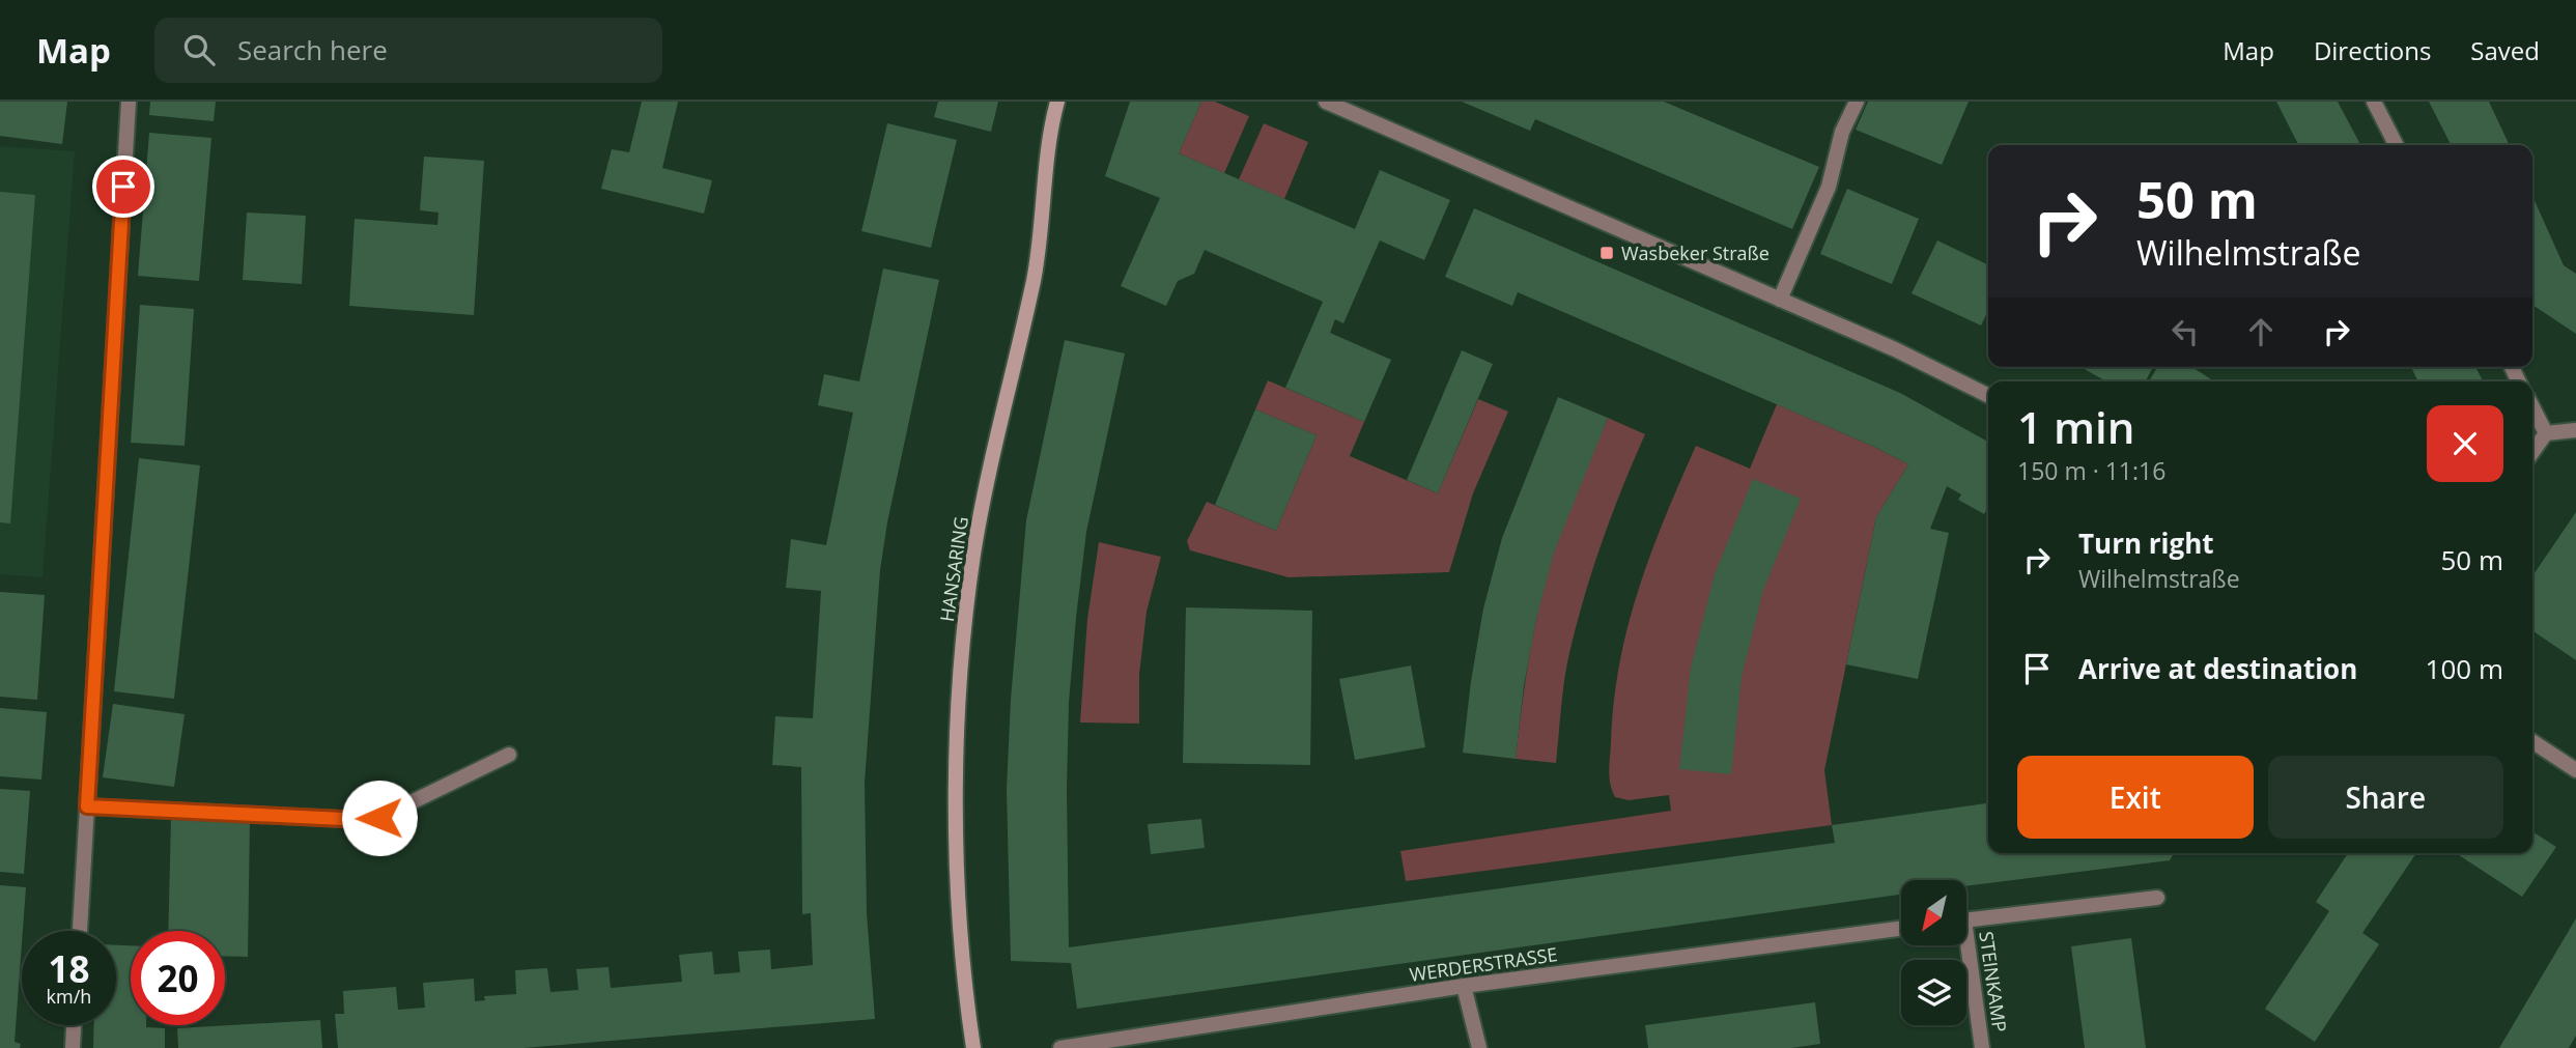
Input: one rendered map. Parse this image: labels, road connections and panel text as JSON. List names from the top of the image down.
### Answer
{
  "streets": {
    "main road": ["HANSARING"],
    "street": ["WERDERSTRASSE", "STEINKAMP"]
  },
  "places": {
    "transit": ["Wasbeker Straße"]
  },
  "north": "bottom left",
  "page": {
    "header": "Map",
    "search": "Search here",
    "nav": ["Map", "Directions", "Saved"],
    "turn": ["50 m", "Wilhelmstraße"],
    "heading": ["1 min", "150 m · 11:16"],
    "list": [
      {
        "name": "Turn right",
        "note": "Wilhelmstraße",
        "value": "50 m"
      },
      {
        "name": "Arrive at destination",
        "value": "100 m"
      }
    ],
    "buttons": ["Exit", "Share"],
    "speed": "18 km/h",
    "limit": "20"
  }
}
